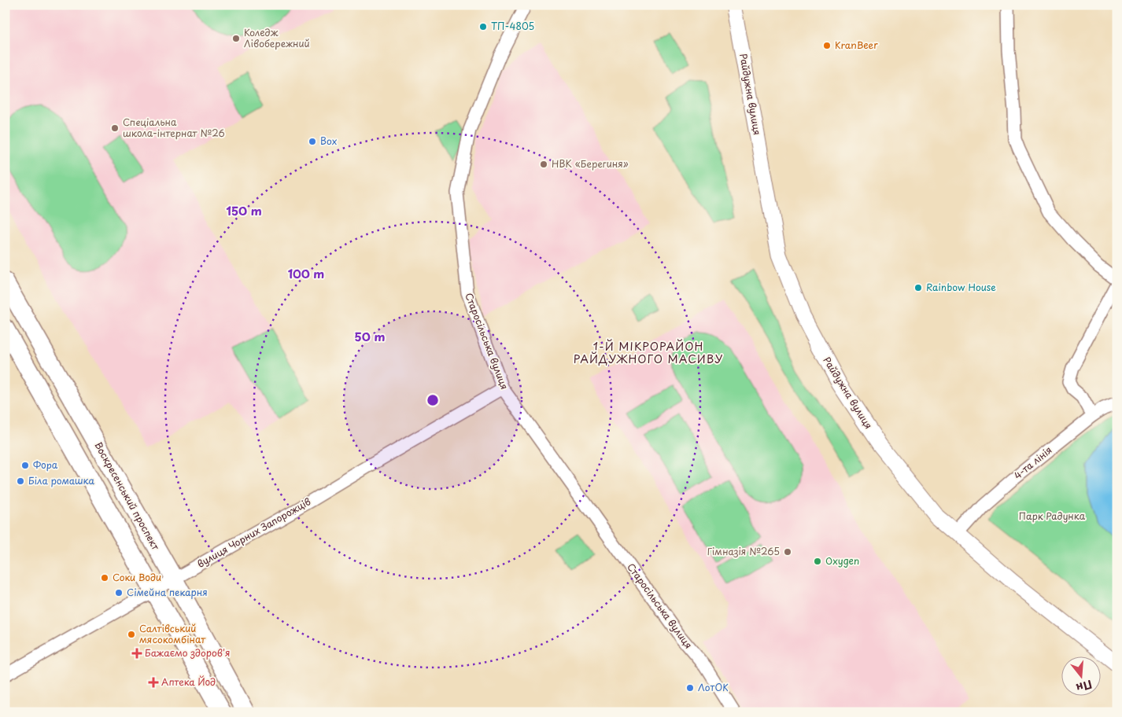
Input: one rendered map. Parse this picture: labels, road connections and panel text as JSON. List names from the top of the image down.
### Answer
{
  "streets": {
    "main road": ["Воскресенський проспект"],
    "street": [
      "Райдужна вулиця",
      "Старосільська вулиця",
      "4-та лінія",
      "вулиця Чорних Запорожців"
    ]
  },
  "crossings": [
    ["Райдужна вулиця", "4-та лінія"],
    ["Старосільська вулиця", "вулиця Чорних Запорожців"],
    ["Воскресенський проспект", "вулиця Чорних Запорожців"]
  ],
  "districts": ["1-Й МІКРОРАЙОН РАЙДУЖНОГО МАСИВУ"],
  "parks": ["Парк Радунка"],
  "places": {
    "other": [
      "ТП-4805",
      "Коледж Лівобережний",
      "KranBeer",
      "Спеціальна школа-інтернат №26",
      "Box",
      "НВК «Берегиня»",
      "Rainbow House",
      "Фора",
      "Біла ромашка",
      "Гімназія №265",
      "Oxygen",
      "Соки Води",
      "Сімейна пекарня",
      "Салтівський мясокомбінат",
      "ЛотОК"
    ],
    "health": ["Бажаємо здоров'я", "Аптека Йод"]
  },
  "north": "bottom",
  "rings": ["150 m", "100 m", "50 m"]
}
